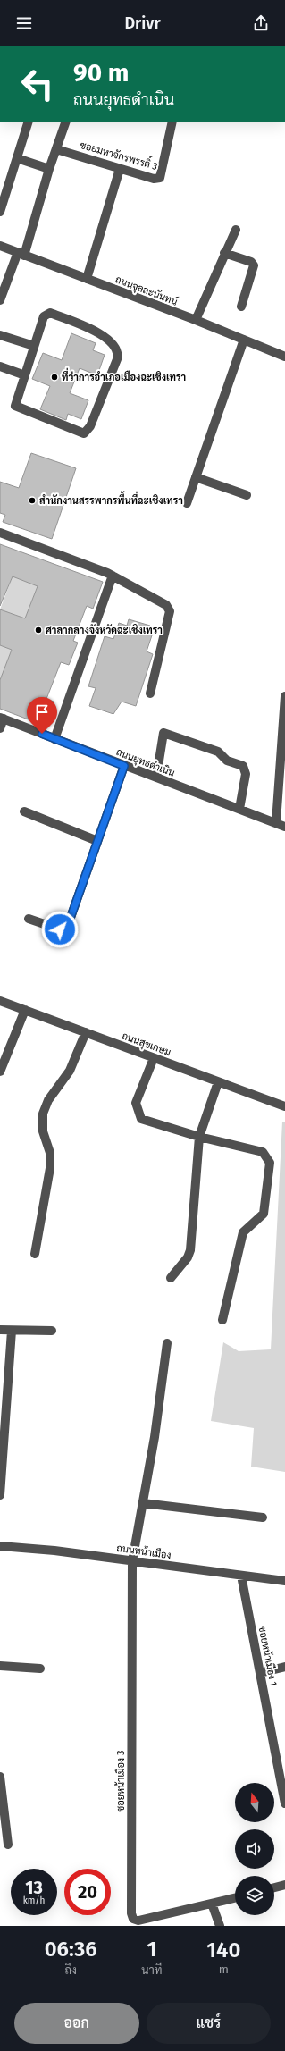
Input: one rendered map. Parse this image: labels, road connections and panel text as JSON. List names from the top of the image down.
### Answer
{
  "streets": {
    "street": [
      "ซอยมหาจักรพรรดิ์ 3",
      "ถนนจุลละนันทน์",
      "ถนนยุทธดำเนิน",
      "ถนนสุขเกษม",
      "ถนนหน้าเมือง",
      "ซอยหน้าเมือง 1",
      "ซอยหน้าเมือง 3"
    ]
  },
  "crossings": [
    ["ถนนหน้าเมือง", "ซอยหน้าเมือง 1"],
    ["ถนนหน้าเมือง", "ซอยหน้าเมือง 3"]
  ],
  "places": ["ที่ว่าการอำเภอเมืองฉะเชิงเทรา", "สำนักงานสรรพากรพื้นที่ฉะเชิงเทรา", "ศาลากลางจังหวัดฉะเชิงเทรา"],
  "north": "top",
  "page": {
    "header": "Drivr",
    "turn": ["90 m", "ถนนยุทธดำเนิน"],
    "speed": "13 km/h",
    "limit": "20",
    "eta": [
      "06:36",
      "ถึง",
      "1",
      "นาที",
      "140",
      "m"
    ],
    "buttons": ["ออก", "แชร์"]
  }
}
